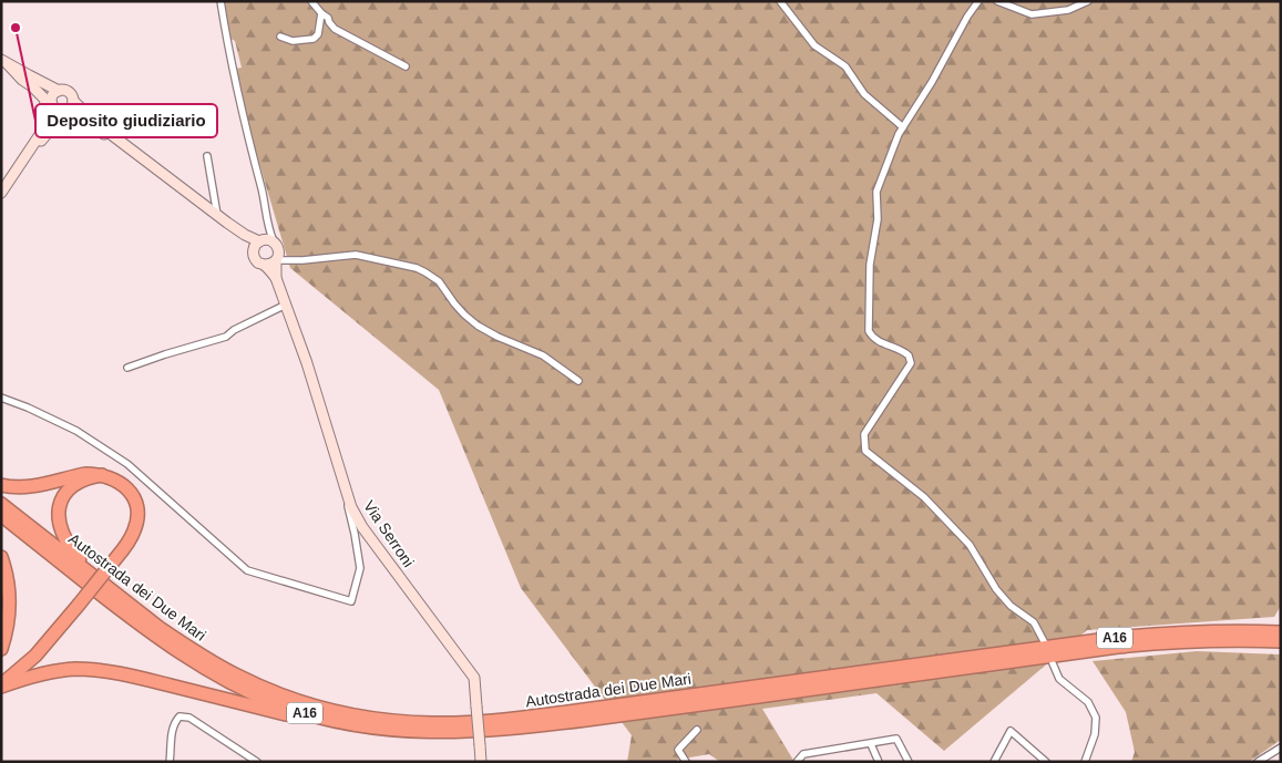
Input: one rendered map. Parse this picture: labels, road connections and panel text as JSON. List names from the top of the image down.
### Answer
{
  "streets": {
    "highway": ["Autostrada dei Due Mari", "A16"],
    "main road": ["Via Serroni"]
  },
  "places": ["Deposito giudiziario"]
}
